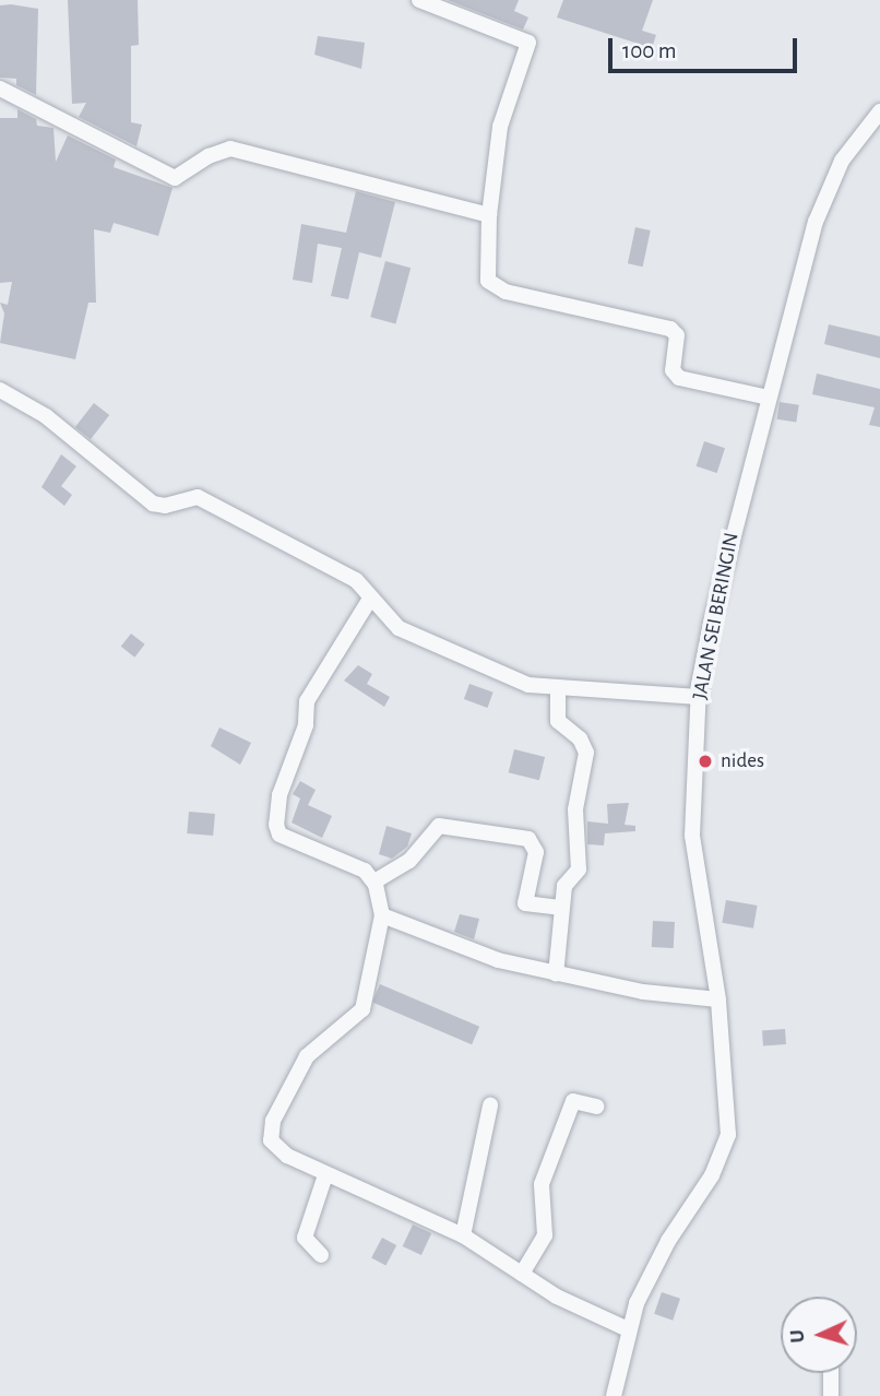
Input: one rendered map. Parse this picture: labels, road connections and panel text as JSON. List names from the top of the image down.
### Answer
{
  "streets": {
    "street": ["JALAN SEI BERINGIN"]
  },
  "places": ["nides"],
  "scale_bar": "100 m",
  "north": "left"
}
